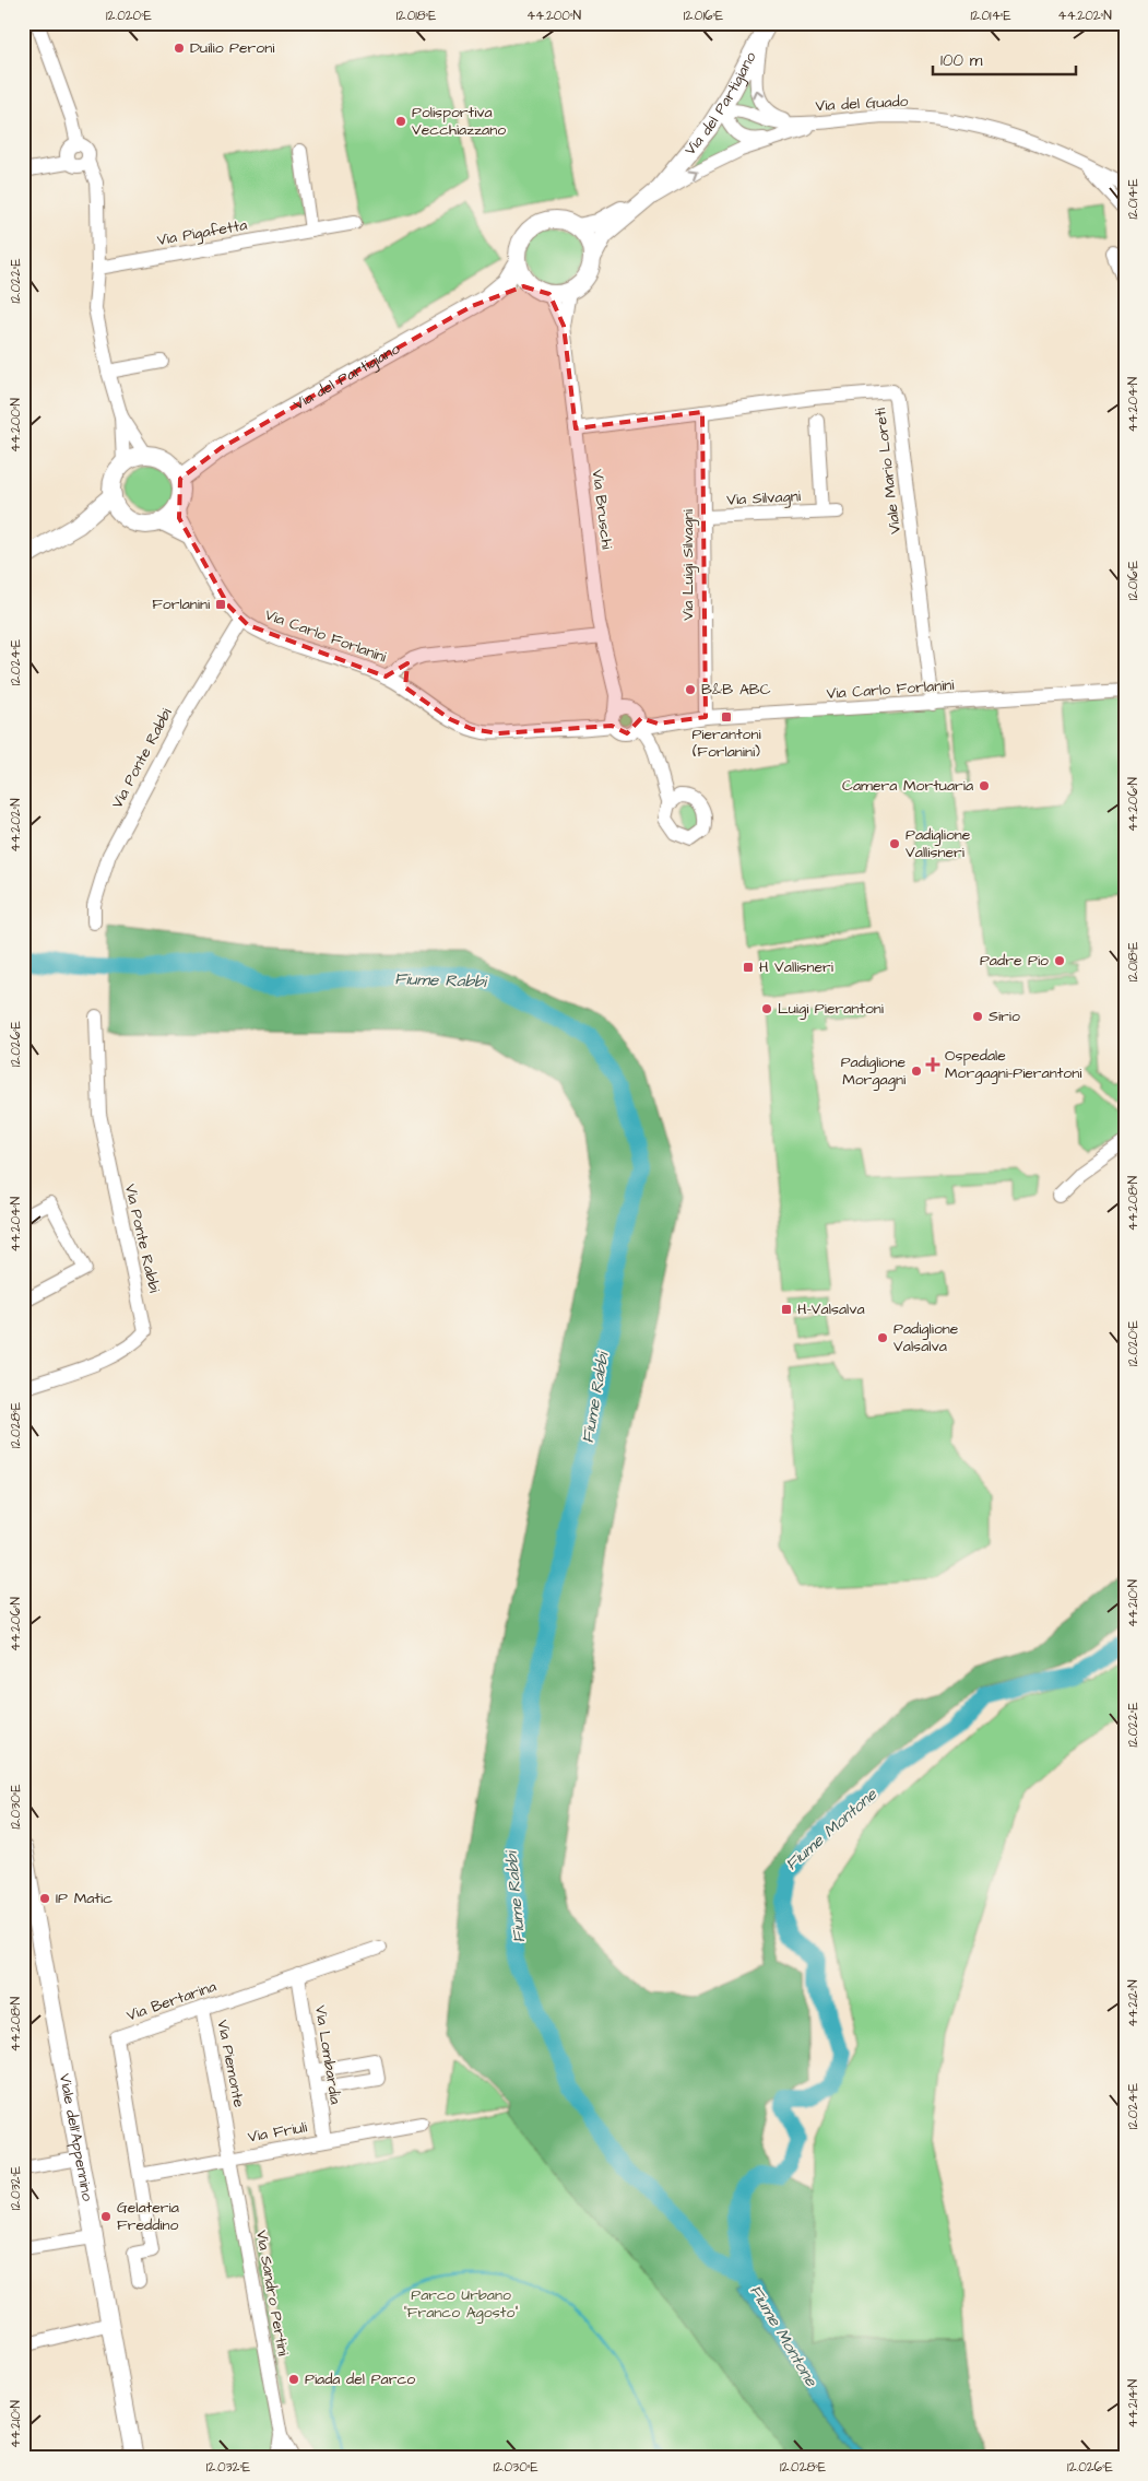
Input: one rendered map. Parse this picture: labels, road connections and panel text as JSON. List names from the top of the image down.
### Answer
{
  "streets": {
    "main road": ["Via del Partigiano", "Viale dell'Appennino"],
    "street": [
      "Via del Guado",
      "Via Pigafetta",
      "Viale Mario Loreti",
      "Via Silvagni",
      "Via Bruschi",
      "Via Luigi Silvagni",
      "Via Carlo Forlanini",
      "Via Ponte Rabbi",
      "Via Bertarina",
      "Via Lombardia",
      "Via Piemonte",
      "Via Friuli",
      "Via Sandro Pertini"
    ]
  },
  "crossings": [
    ["Via del Partigiano", "Via del Guado"],
    ["Via del Partigiano", "Via Bruschi"],
    ["Via del Partigiano", "Via Carlo Forlanini"],
    ["Viale Mario Loreti", "Via Bruschi"],
    ["Viale Mario Loreti", "Via Luigi Silvagni"],
    ["Viale Mario Loreti", "Via Carlo Forlanini"],
    ["Via Silvagni", "Via Luigi Silvagni"],
    ["Via Bruschi", "Via Carlo Forlanini"],
    ["Via Luigi Silvagni", "Via Carlo Forlanini"],
    ["Via Carlo Forlanini", "Via Ponte Rabbi"],
    ["Via Bertarina", "Via Lombardia"],
    ["Via Bertarina", "Via Piemonte"],
    ["Via Bertarina", "Via Friuli"],
    ["Via Lombardia", "Via Friuli"],
    ["Via Piemonte", "Via Friuli"],
    ["Via Piemonte", "Via Sandro Pertini"],
    ["Via Friuli", "Via Sandro Pertini"]
  ],
  "water": ["Fiume Rabbi", "Fiume Montone"],
  "parks": ["Parco Urbano \"Franco Agosto\""],
  "places": {
    "other": [
      "Duilio Peroni",
      "Polisportiva Vecchiazzano",
      "B&B ABC",
      "Camera Mortuaria",
      "Padiglione Vallisneri",
      "Padre Pio",
      "Luigi Pierantoni",
      "Sirio",
      "Padiglione Morgagni",
      "Padiglione Valsalva",
      "IP Matic",
      "Gelateria Freddino",
      "Piada del Parco"
    ],
    "transit": [
      "Forlanini",
      "Pierantoni (Forlanini)",
      "H Vallisneri",
      "H-Valsalva"
    ],
    "health": ["Ospedale Morgagni-Pierantoni"]
  },
  "scale_bar": "100 m",
  "coordinates": [
    "12.020°E",
    "12.018°E",
    "44.200°N",
    "12.016°E",
    "12.014°E",
    "44.202°N",
    "12.022°E",
    "44.204°N",
    "12.024°E",
    "44.206°N",
    "12.026°E",
    "44.208°N",
    "12.028°E",
    "44.210°N",
    "12.030°E",
    "44.212°N",
    "12.032°E",
    "44.214°N"
  ]
}
